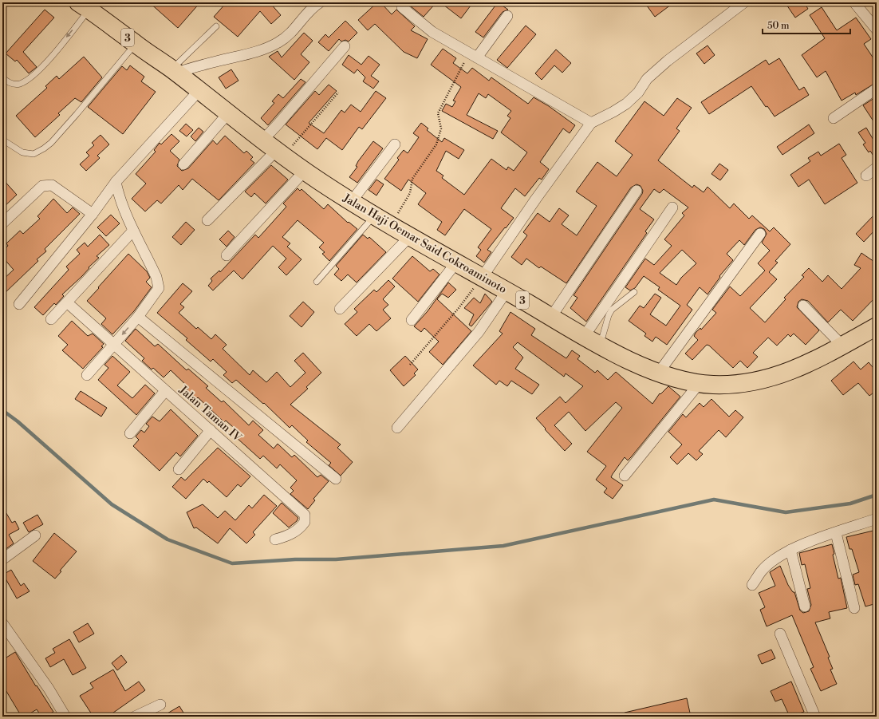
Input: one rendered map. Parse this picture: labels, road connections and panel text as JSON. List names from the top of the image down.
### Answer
{
  "streets": {
    "highway": ["3", "Jalan Haji Oemar Said Cokroaminoto"],
    "street": ["Jalan Taman IV"]
  },
  "scale_bar": "50 m"
}
